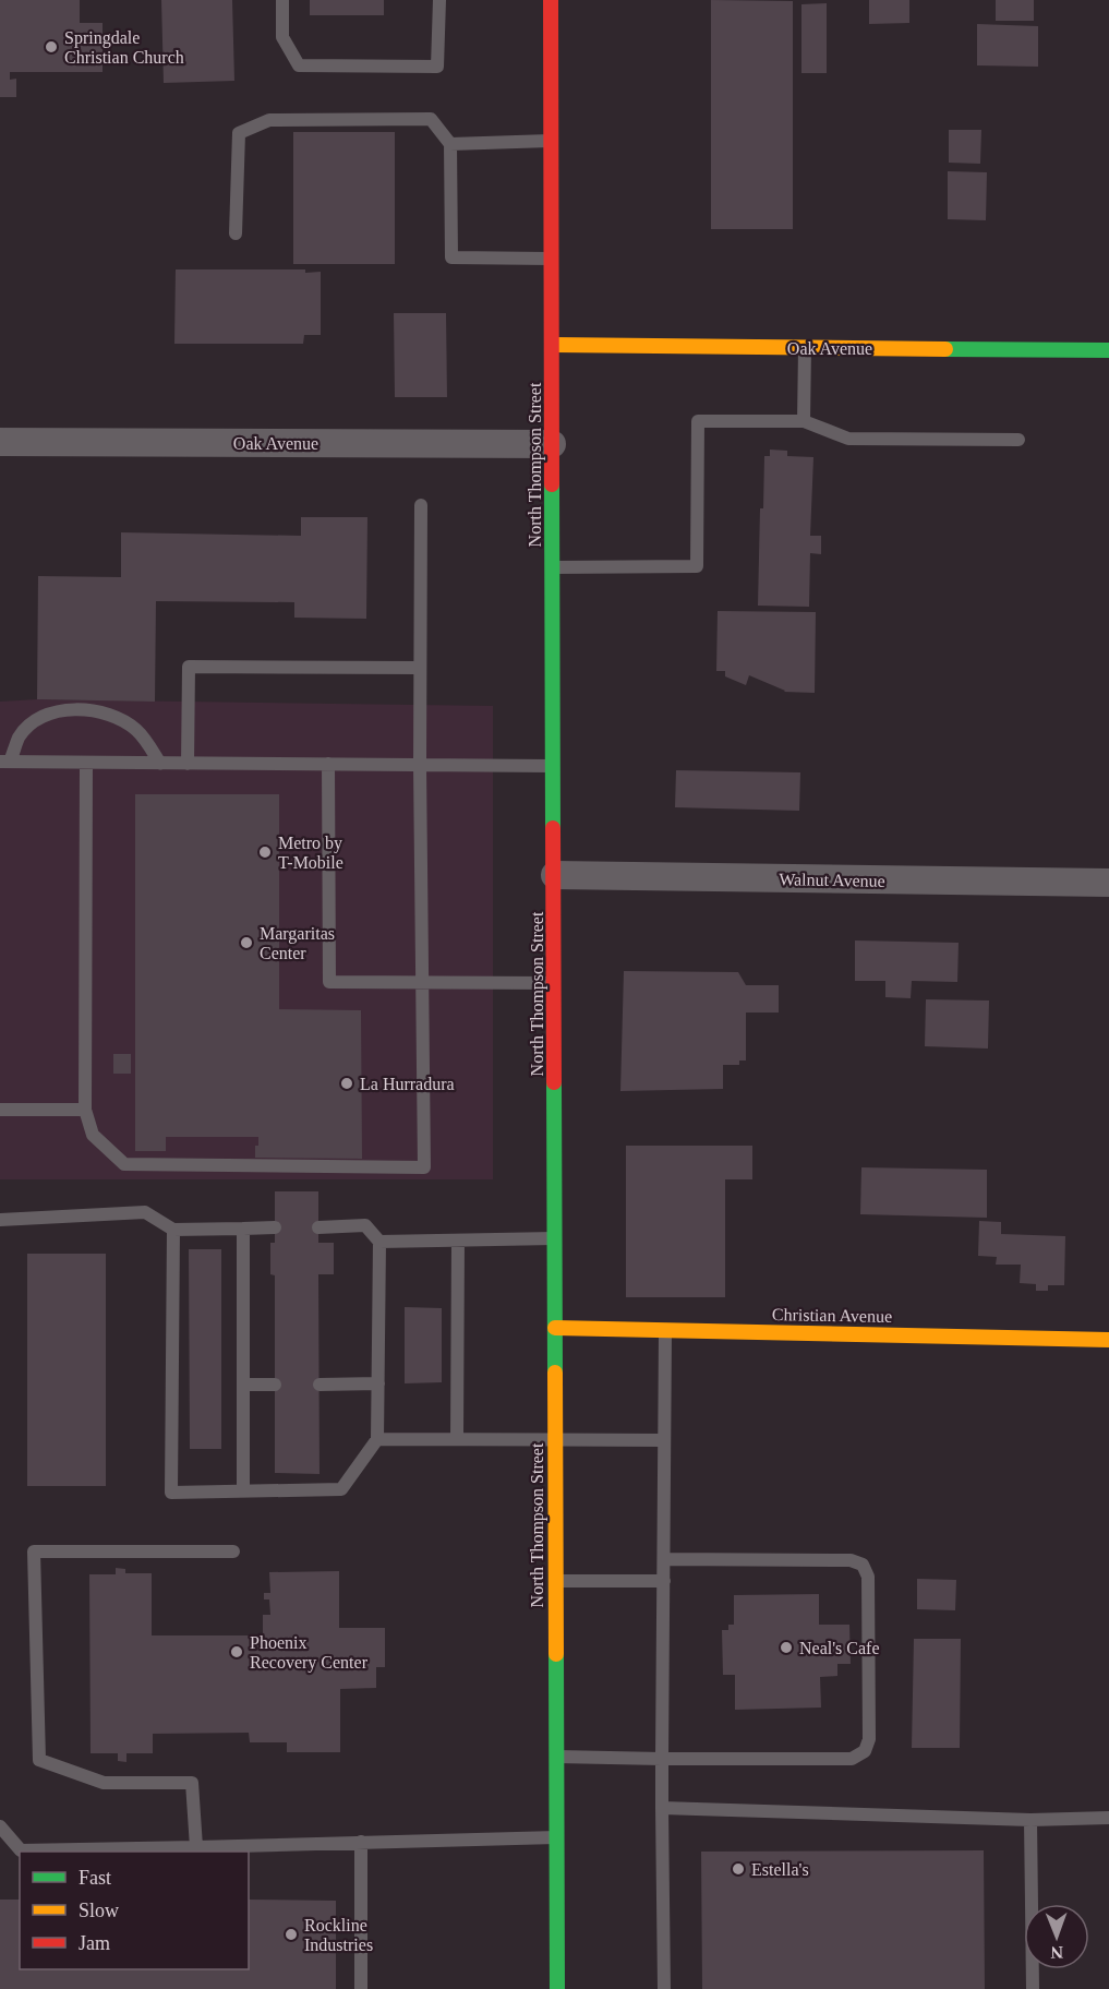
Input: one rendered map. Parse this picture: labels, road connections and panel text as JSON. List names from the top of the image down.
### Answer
{
  "streets": {
    "main road": ["Oak Avenue", "North Thompson Street", "Christian Avenue"],
    "street": ["Walnut Avenue"]
  },
  "crossings": [
    ["Oak Avenue", "North Thompson Street"],
    ["North Thompson Street", "Walnut Avenue"],
    ["North Thompson Street", "Christian Avenue"]
  ],
  "places": [
    "Springdale Christian Church",
    "Metro by T-Mobile",
    "Margaritas Center",
    "La Hurradura",
    "Neal's Cafe",
    "Phoenix Recovery Center",
    "Estella's",
    "Rockline Industries"
  ],
  "legend": ["Fast", "Slow", "Jam"],
  "north": "bottom"
}
